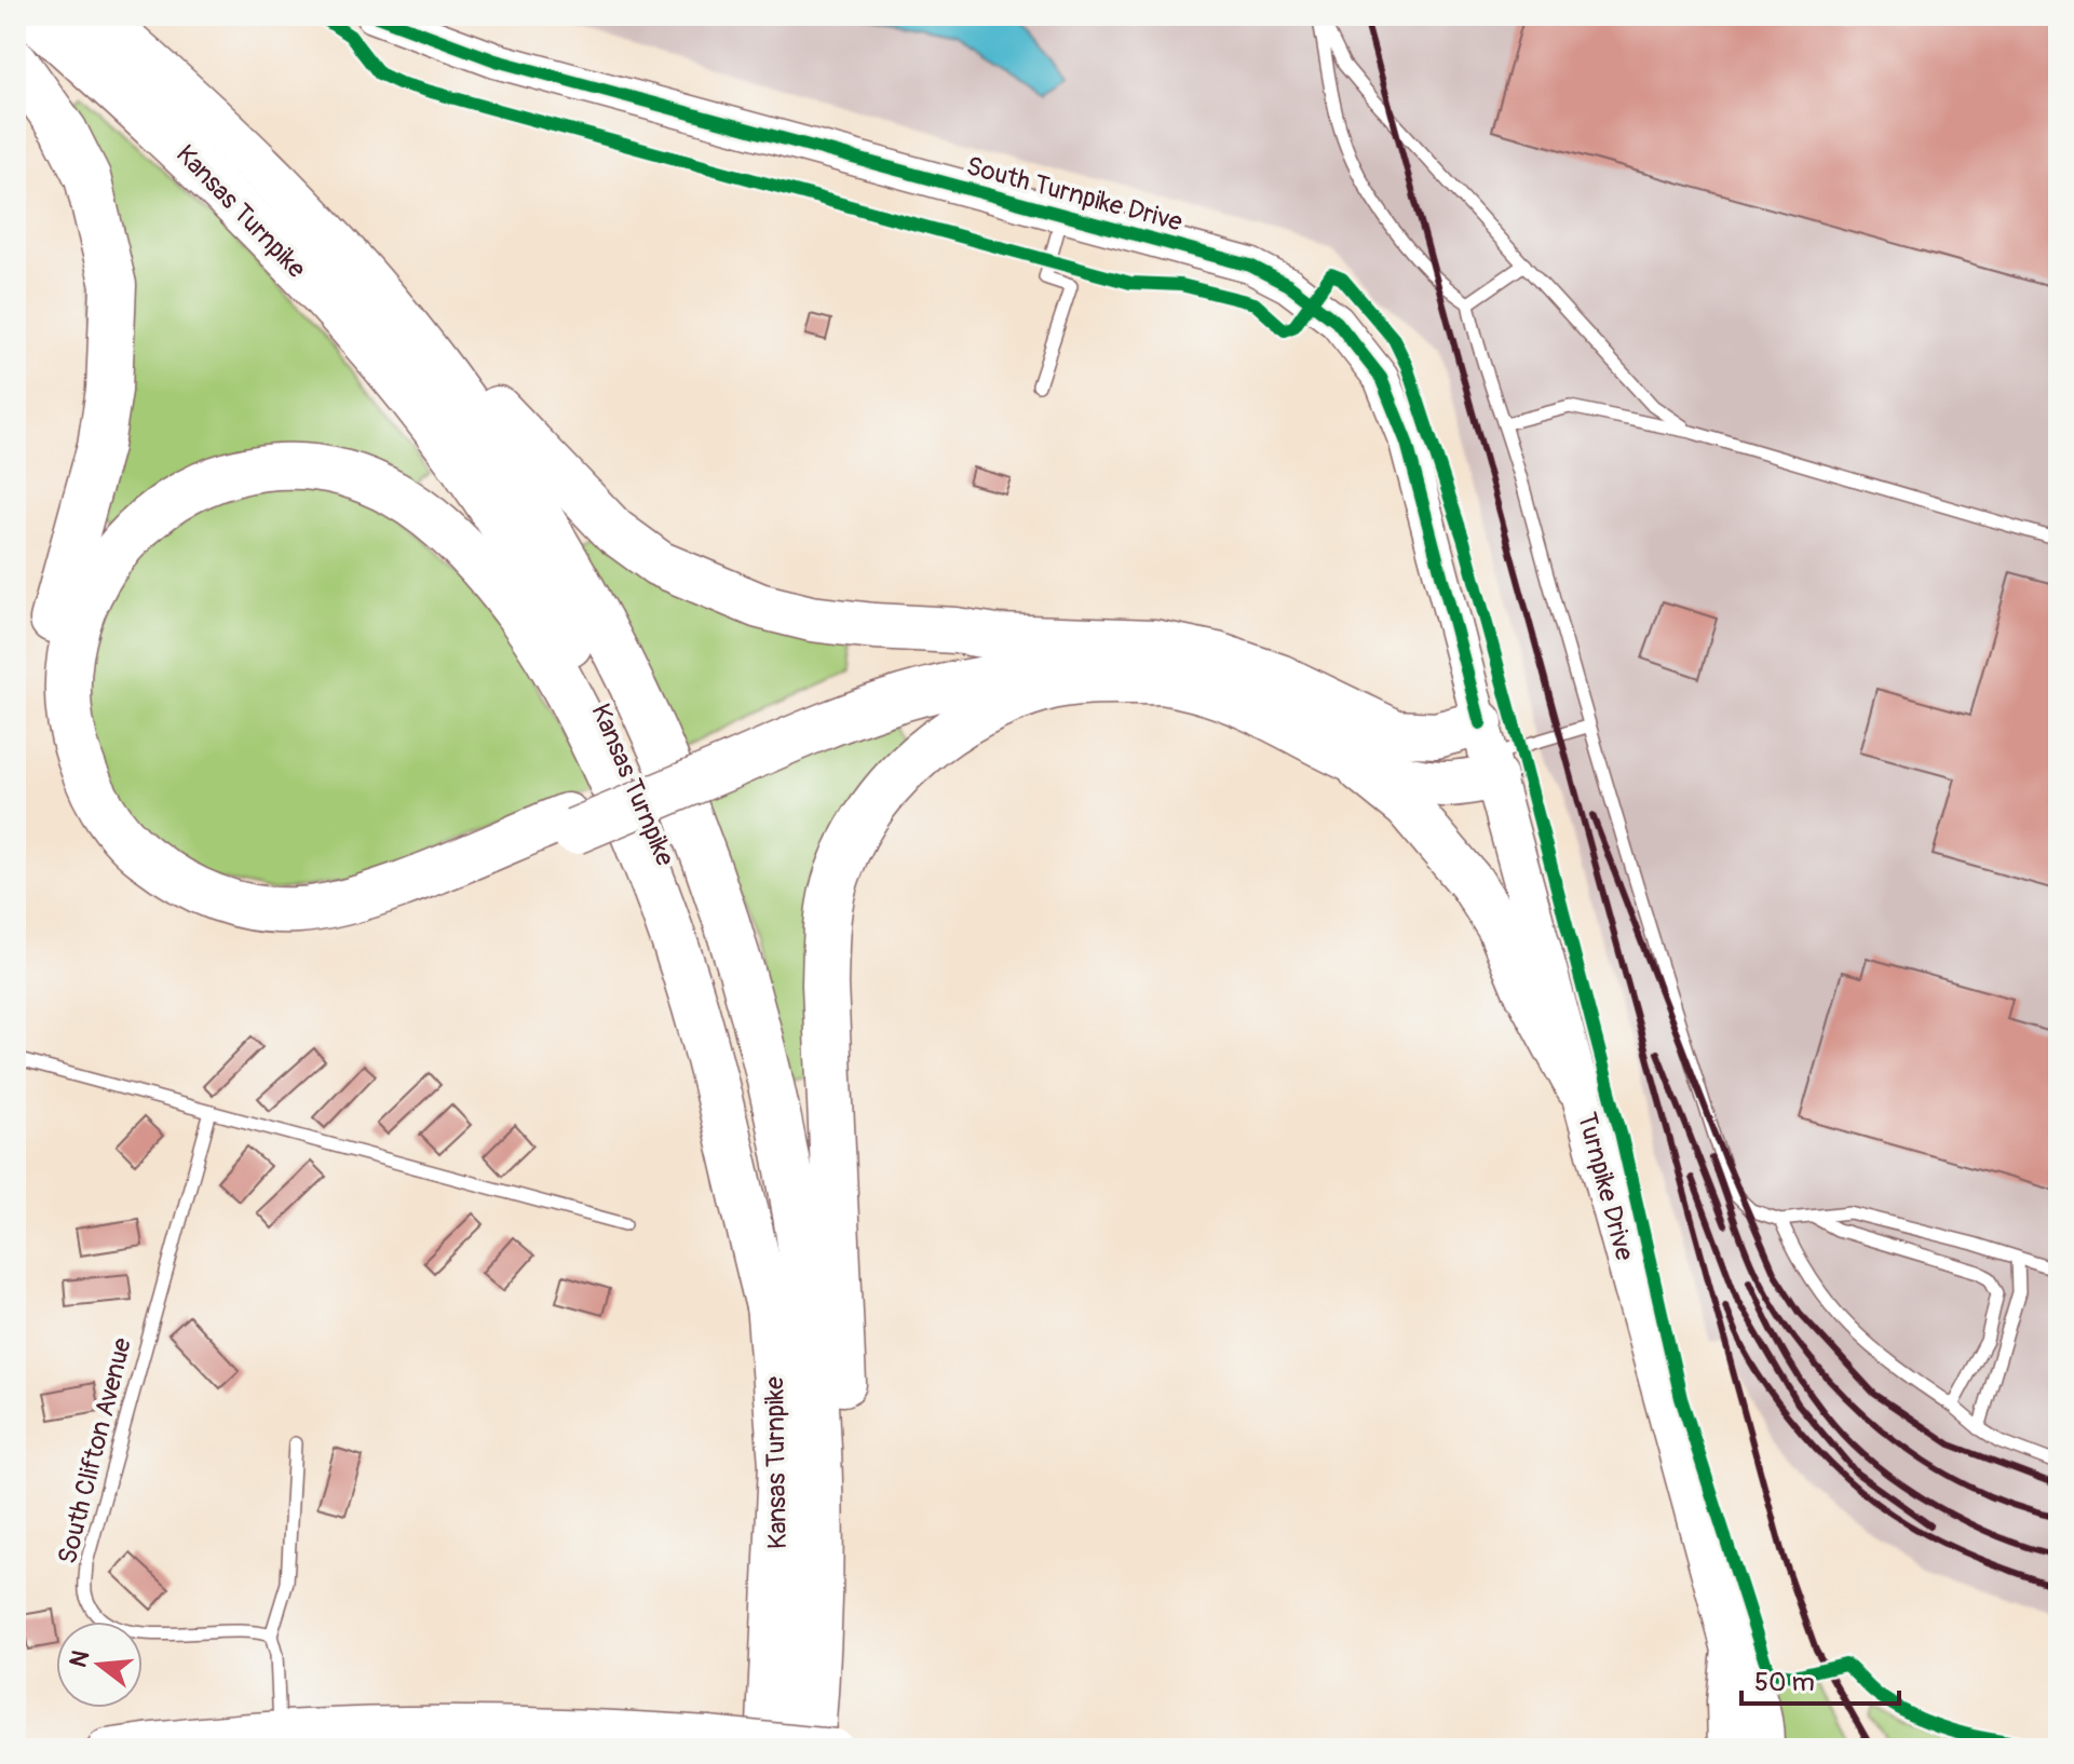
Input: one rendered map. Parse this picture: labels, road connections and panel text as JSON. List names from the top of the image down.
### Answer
{
  "streets": {
    "highway": ["Kansas Turnpike"],
    "main road": ["Turnpike Drive"],
    "street": ["South Turnpike Drive"],
    "lane": ["South Clifton Avenue"]
  },
  "crossings": [
    ["South Turnpike Drive", "Turnpike Drive"]
  ],
  "scale_bar": "50 m",
  "north": "left"
}
